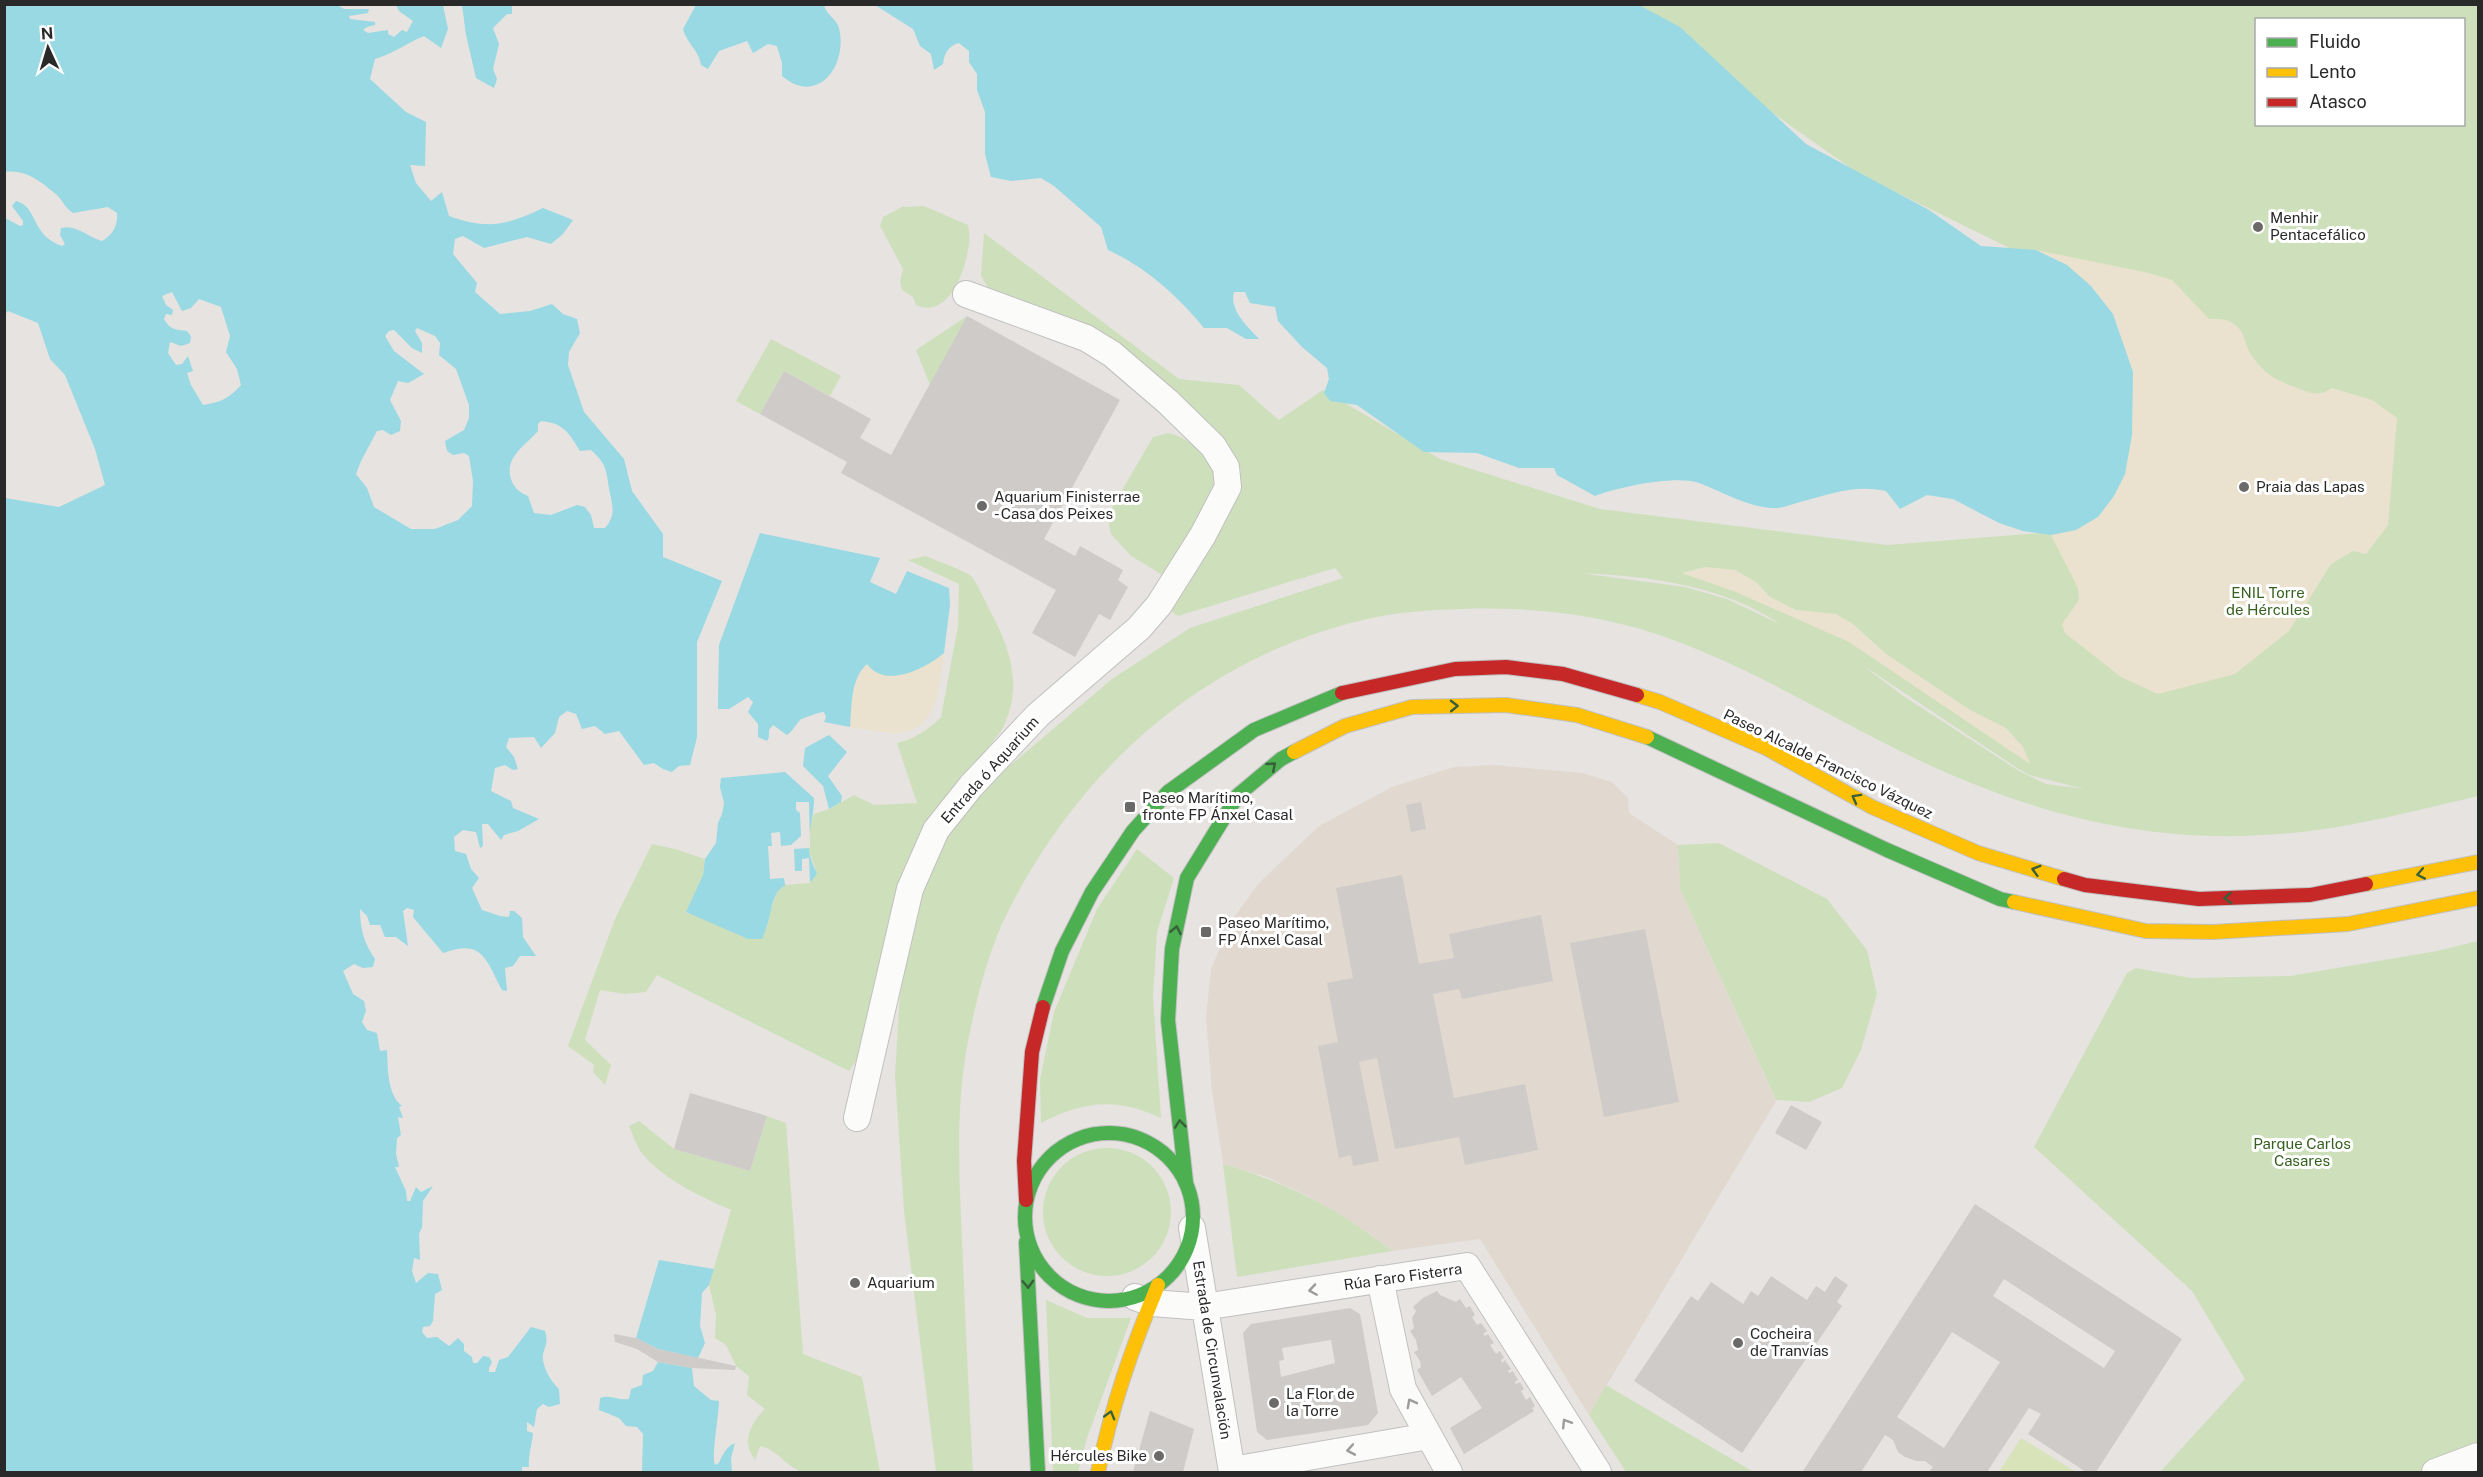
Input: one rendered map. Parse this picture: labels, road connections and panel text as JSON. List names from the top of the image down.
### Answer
{
  "streets": {
    "main road": ["Paseo Alcalde Francisco Vázquez"],
    "street": ["Entrada ó Aquarium", "Rúa Faro Fisterra", "Estrada de Circunvalación"]
  },
  "crossings": [
    ["Paseo Alcalde Francisco Vázquez", "Rúa Faro Fisterra"],
    ["Paseo Alcalde Francisco Vázquez", "Estrada de Circunvalación"],
    ["Rúa Faro Fisterra", "Estrada de Circunvalación"]
  ],
  "one_way": ["Paseo Alcalde Francisco Vázquez", "Rúa Faro Fisterra"],
  "parks": ["ENIL Torre de Hércules", "Parque Carlos Casares"],
  "places": {
    "other": [
      "Menhir Pentacefálico",
      "Praia das Lapas",
      "Aquarium Finisterrae - Casa dos Peixes",
      "Aquarium",
      "Cocheira de Tranvías",
      "La Flor de la Torre",
      "Hércules Bike"
    ],
    "transit": ["Paseo Marítimo, fronte FP Ánxel Casal", "Paseo Marítimo, FP Ánxel Casal"]
  },
  "legend": ["Fluido", "Lento", "Atasco"],
  "north": "top"
}
